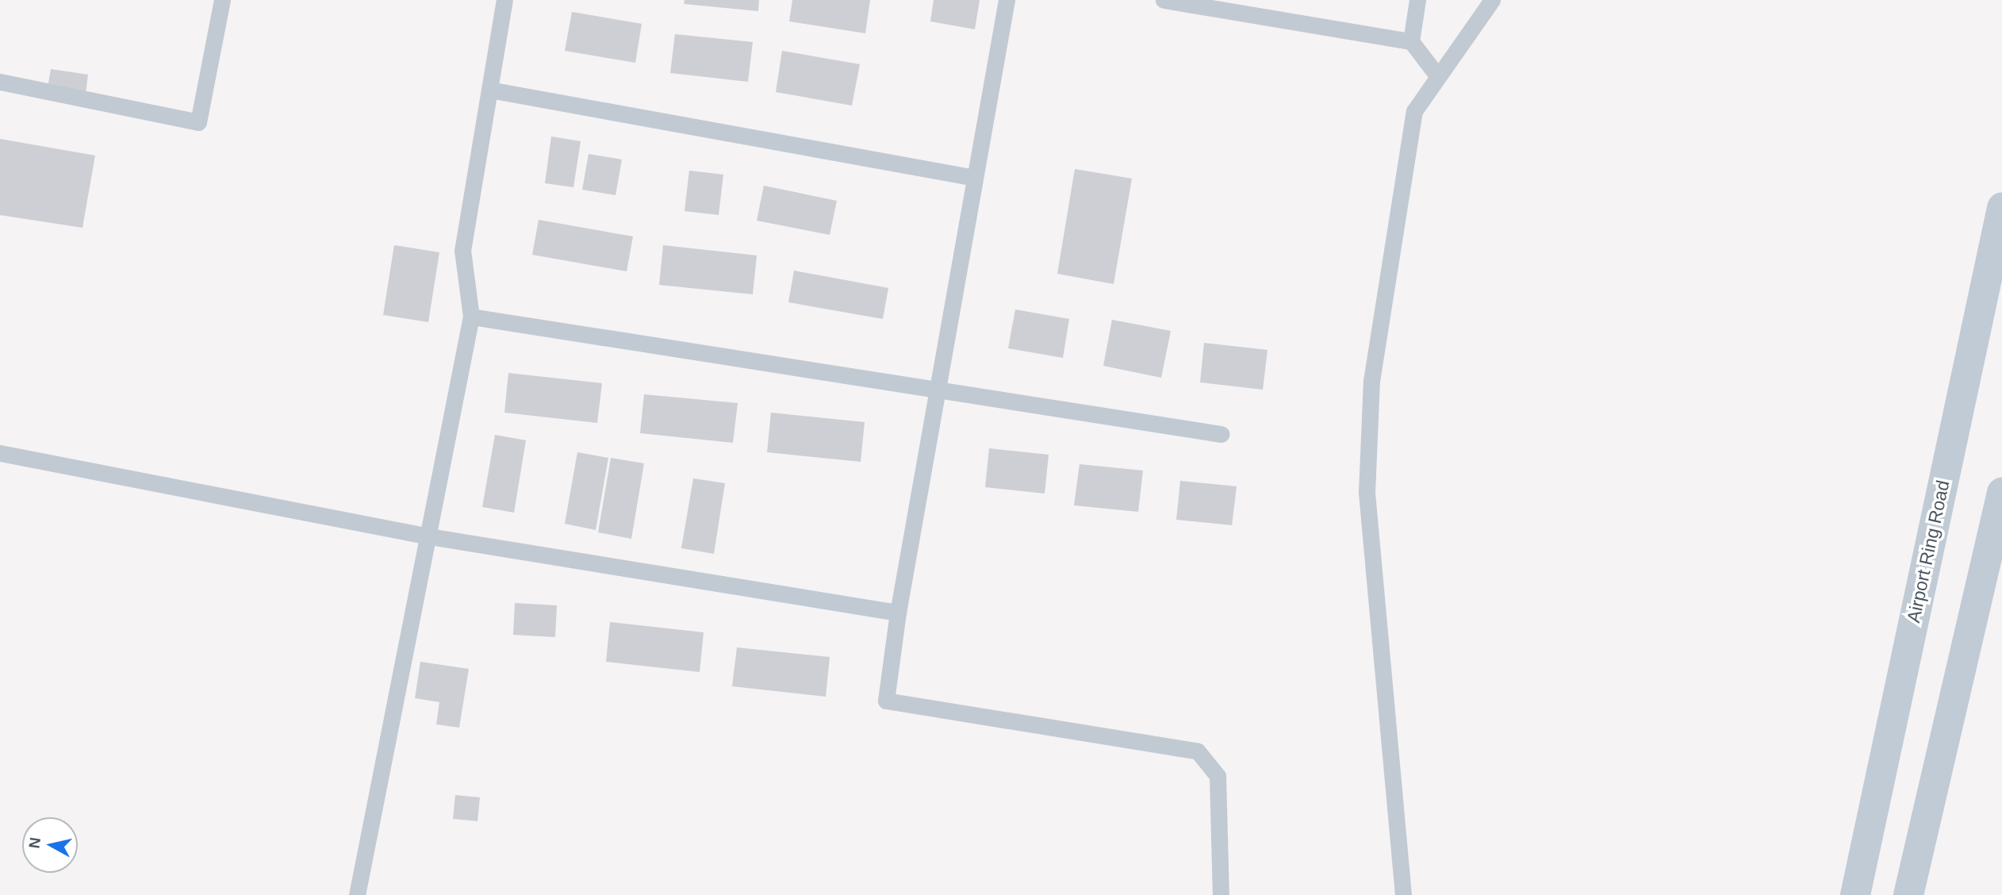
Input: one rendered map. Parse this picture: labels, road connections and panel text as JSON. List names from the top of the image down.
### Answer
{
  "streets": {
    "main road": ["Airport Ring Road"]
  },
  "north": "left"
}
